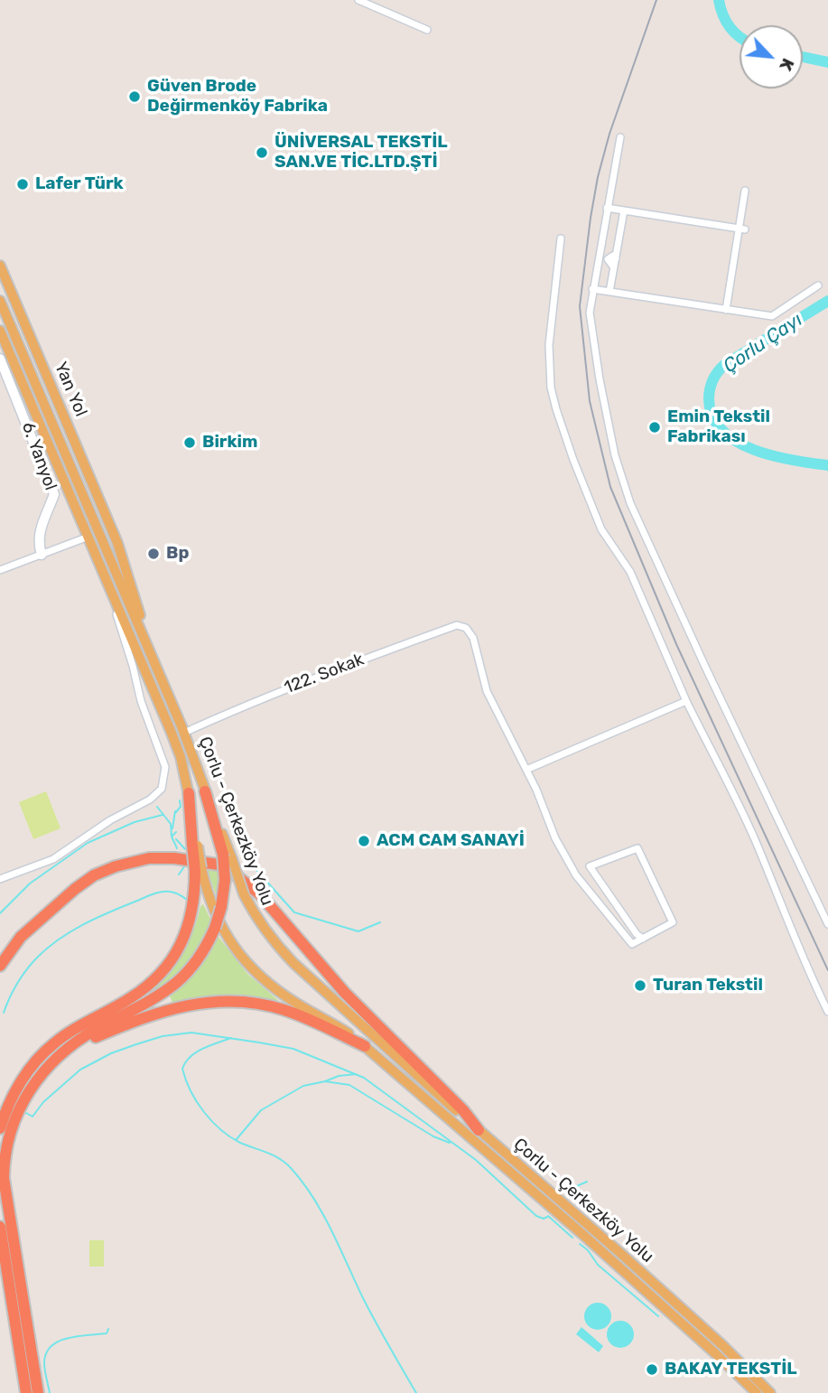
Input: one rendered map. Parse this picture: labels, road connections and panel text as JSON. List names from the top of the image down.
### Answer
{
  "streets": {
    "main road": ["Yan Yol", "6. Yanyol", "Çorlu - Çerkezköy Yolu"],
    "street": ["122. Sokak"]
  },
  "crossings": [
    ["Yan Yol", "Çorlu - Çerkezköy Yolu"],
    ["122. Sokak", "Çorlu - Çerkezköy Yolu"]
  ],
  "water": ["Çorlu Çayı"],
  "places": [
    "Güven Brode Değirmenköy Fabrika",
    "ÜNİVERSAL TEKSTİL SAN.VE TİC.LTD.ŞTİ",
    "Lafer Türk",
    "Emin Tekstil Fabrikası",
    "Birkim",
    "Bp",
    "ACM CAM SANAYİ",
    "Turan Tekstil",
    "BAKAY TEKSTİL"
  ],
  "north": "bottom right"
}
